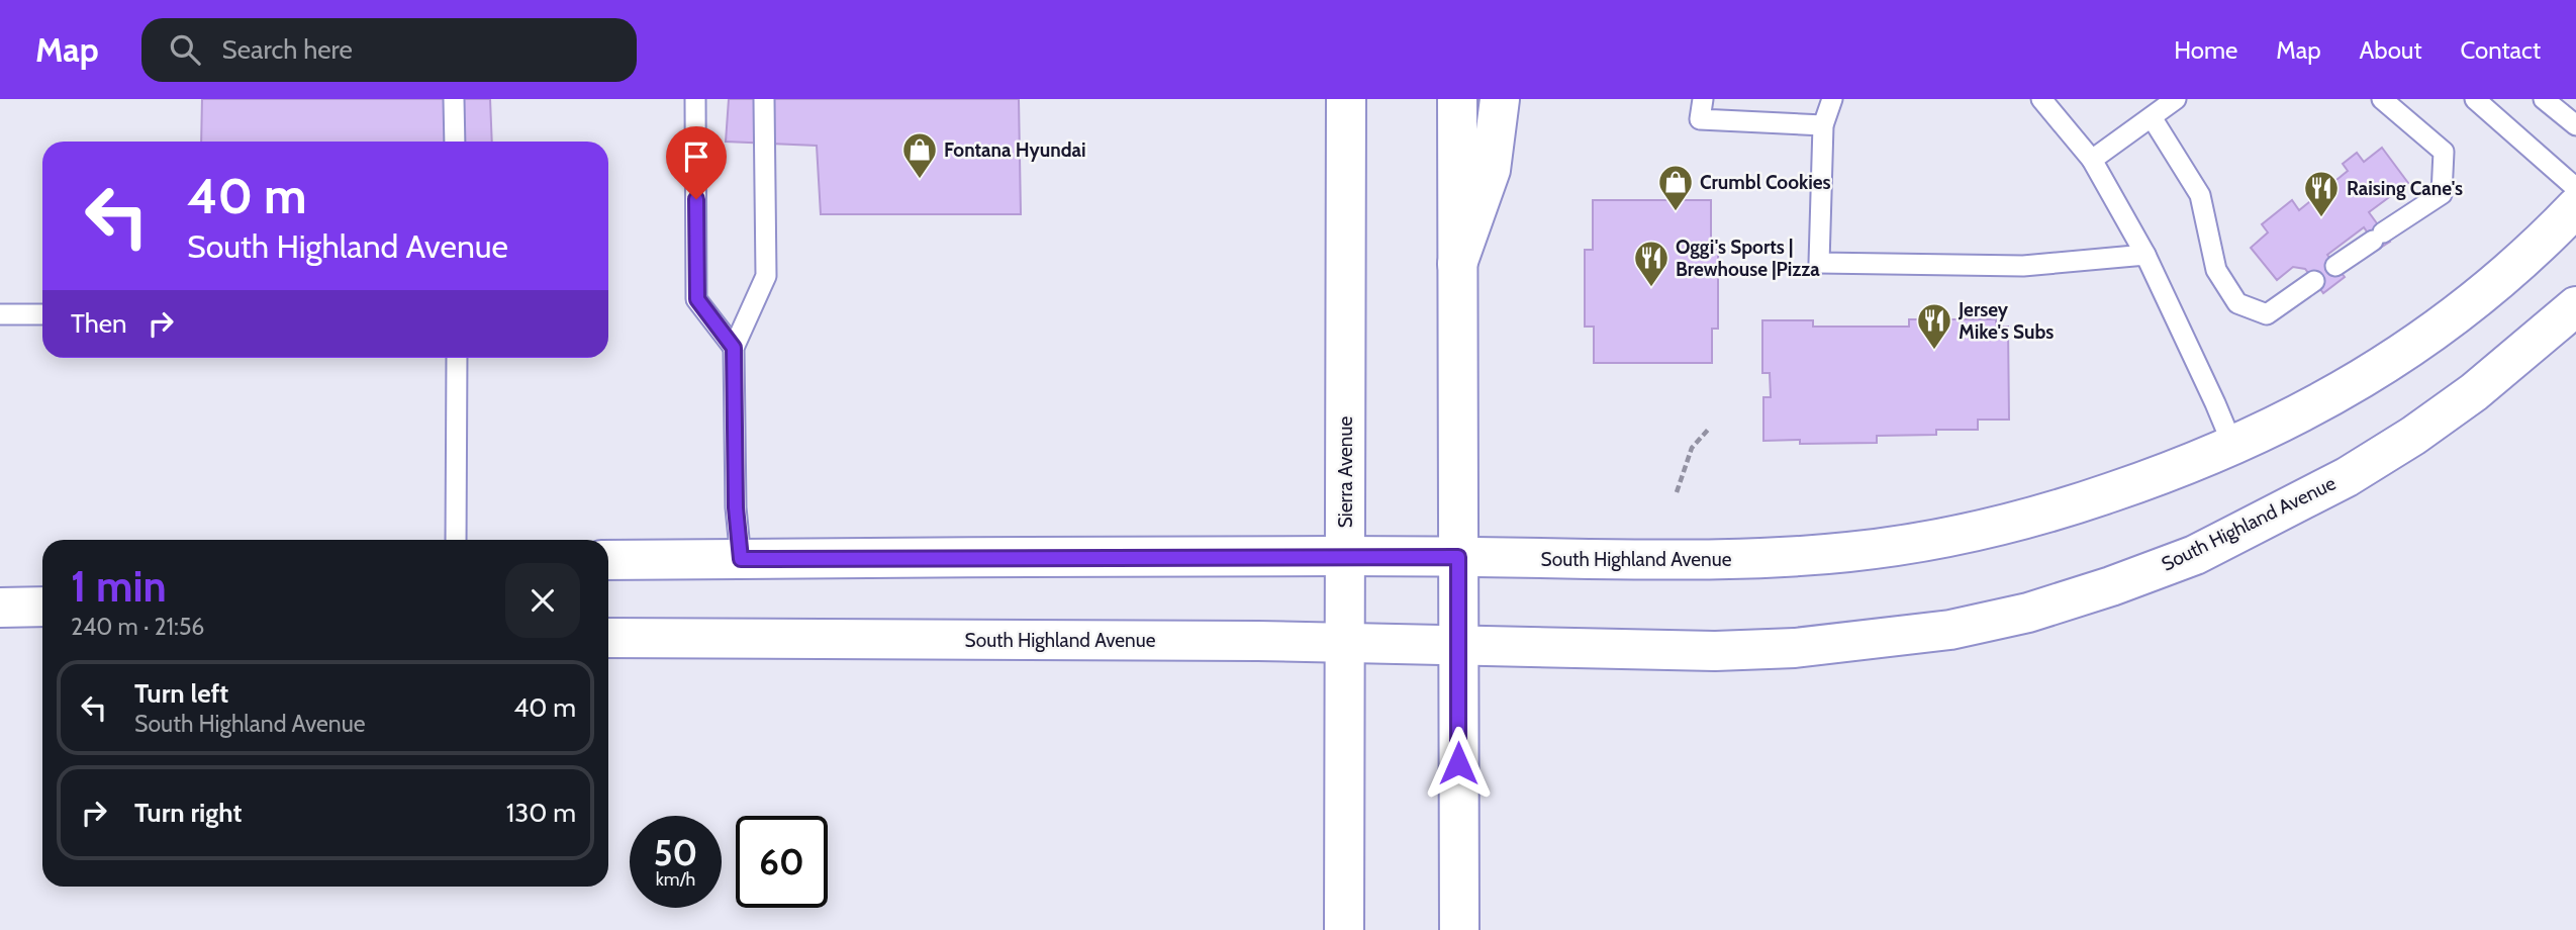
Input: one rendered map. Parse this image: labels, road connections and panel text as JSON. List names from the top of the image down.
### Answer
{
  "streets": {
    "main road": ["Sierra Avenue", "South Highland Avenue"]
  },
  "crossings": [
    ["Sierra Avenue", "South Highland Avenue"]
  ],
  "places": {
    "shop": ["Fontana Hyundai", "Crumbl Cookies"],
    "restaurant": ["Raising Cane's", "Oggi's Sports | Brewhouse |Pizza", "Jersey Mike's Subs"]
  },
  "page": {
    "header": "Map",
    "search": "Search here",
    "nav": [
      "Home",
      "Map",
      "About",
      "Contact"
    ],
    "turn": ["40 m", "South Highland Avenue"],
    "then": "Then",
    "heading": ["1 min", "240 m · 21:56"],
    "list": [
      {
        "name": "Turn left",
        "note": "South Highland Avenue",
        "value": "40 m"
      },
      {
        "name": "Turn right",
        "value": "130 m"
      }
    ],
    "speed": "50 km/h",
    "limit": "60"
  }
}
